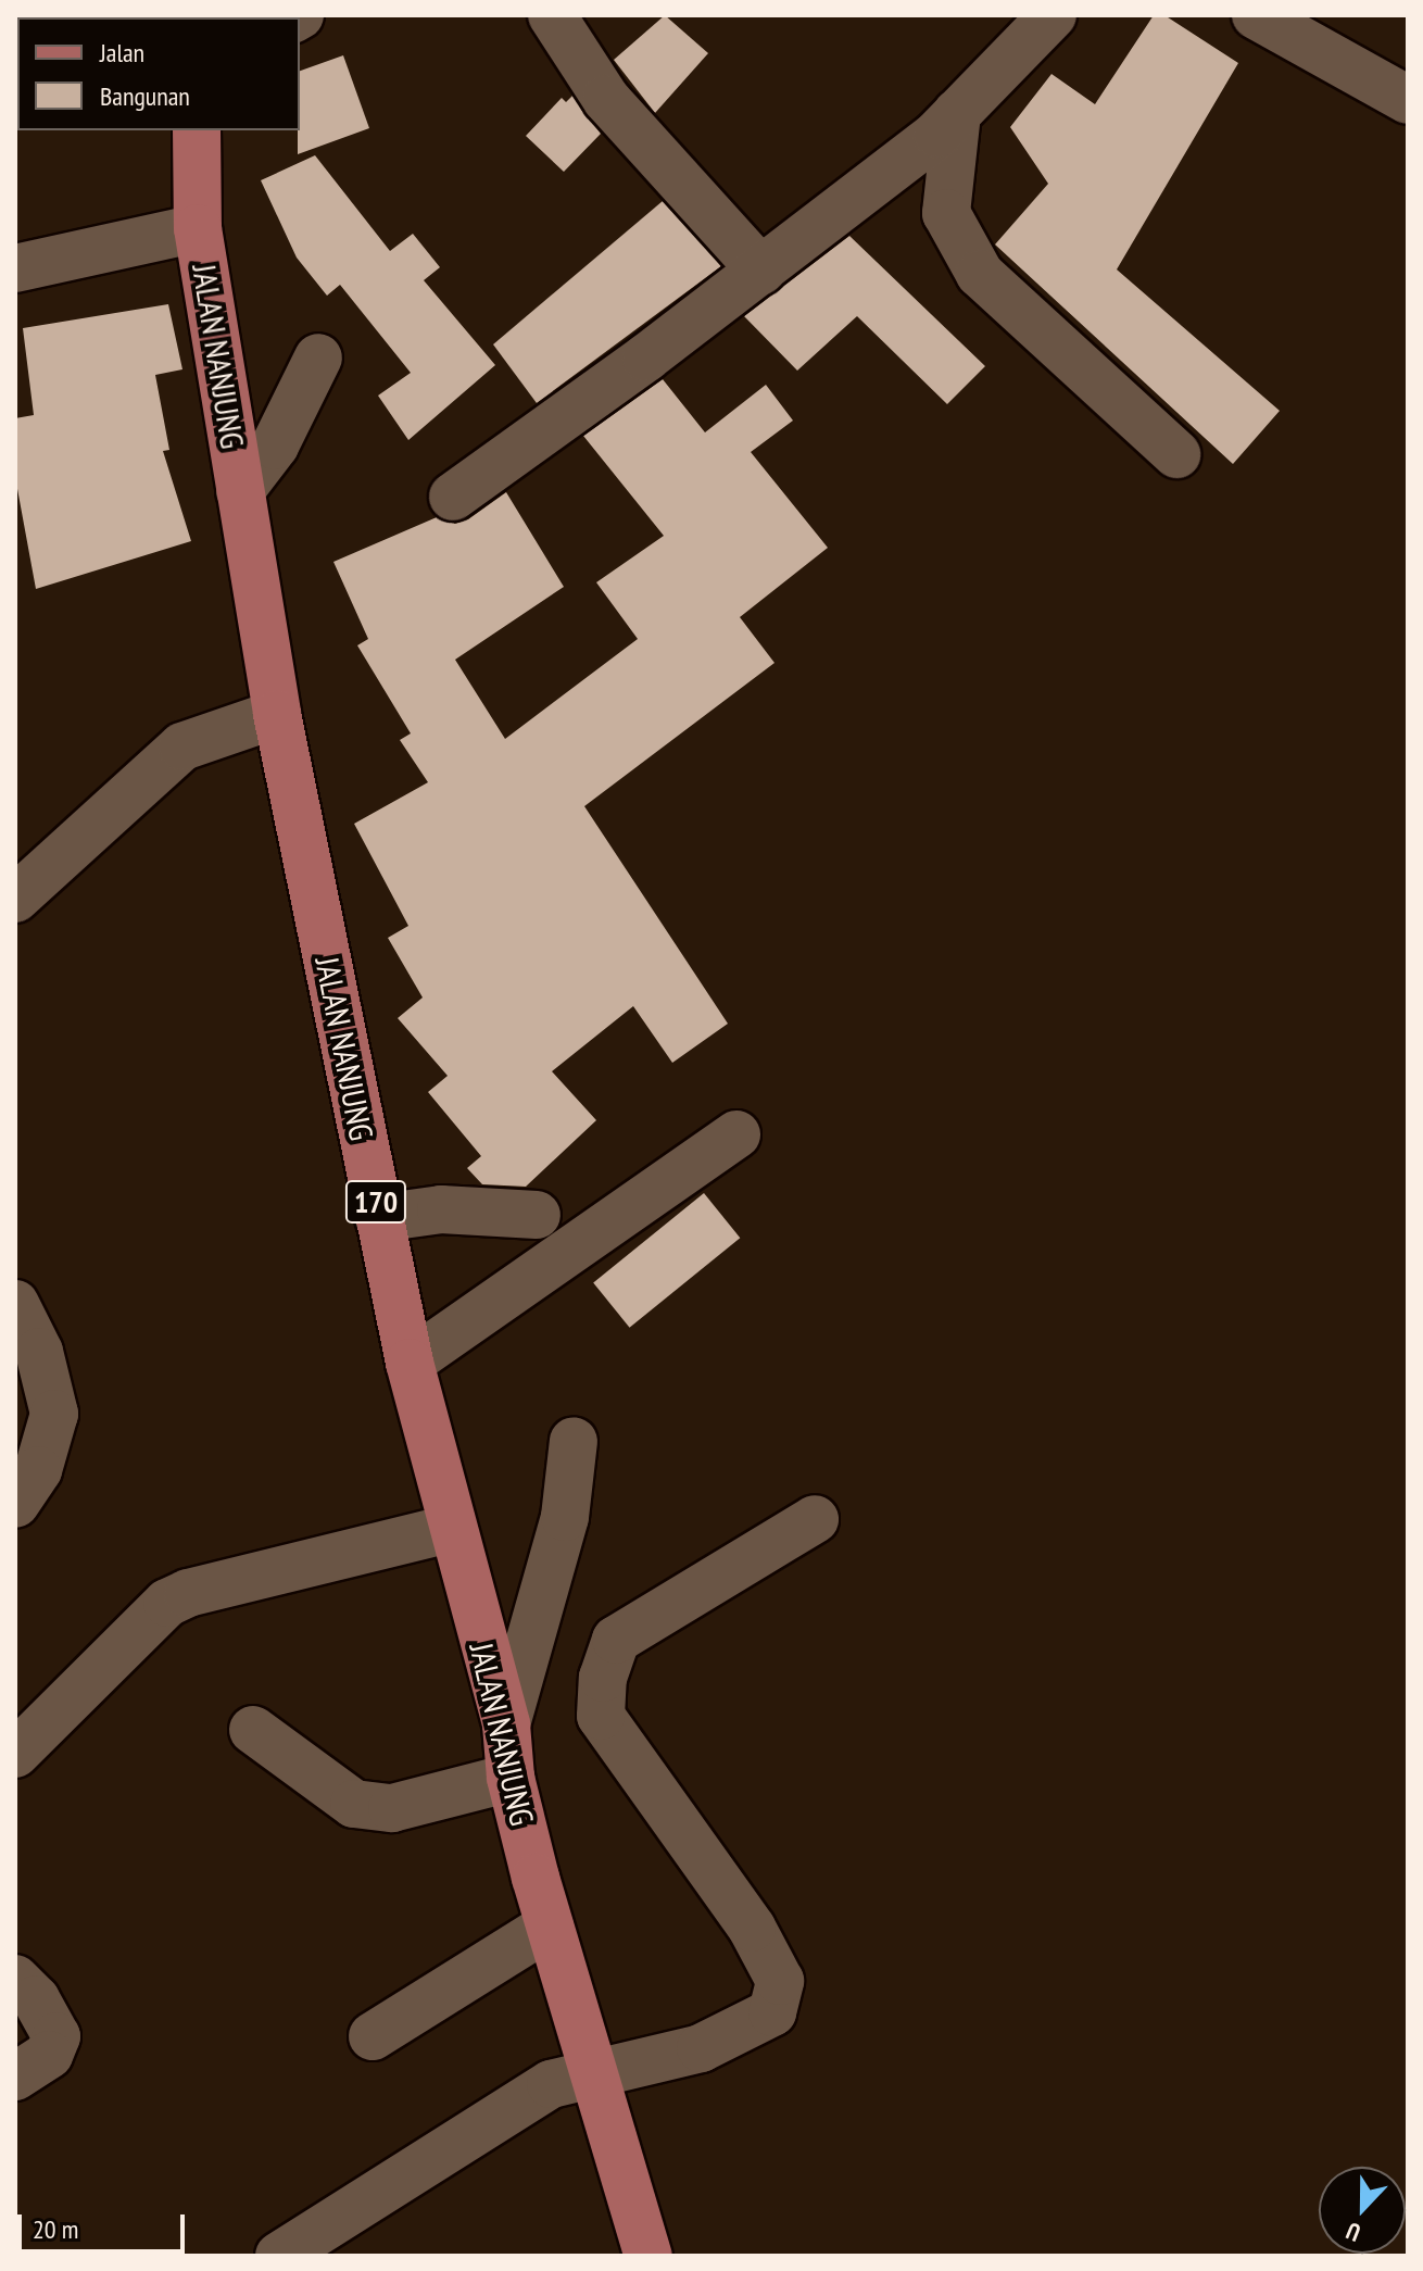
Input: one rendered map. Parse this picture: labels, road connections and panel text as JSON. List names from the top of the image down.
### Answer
{
  "streets": {
    "main road": ["JALAN NANJUNG", "170"]
  },
  "legend": ["Jalan", "Bangunan"],
  "scale_bar": "20 m",
  "north": "bottom"
}
